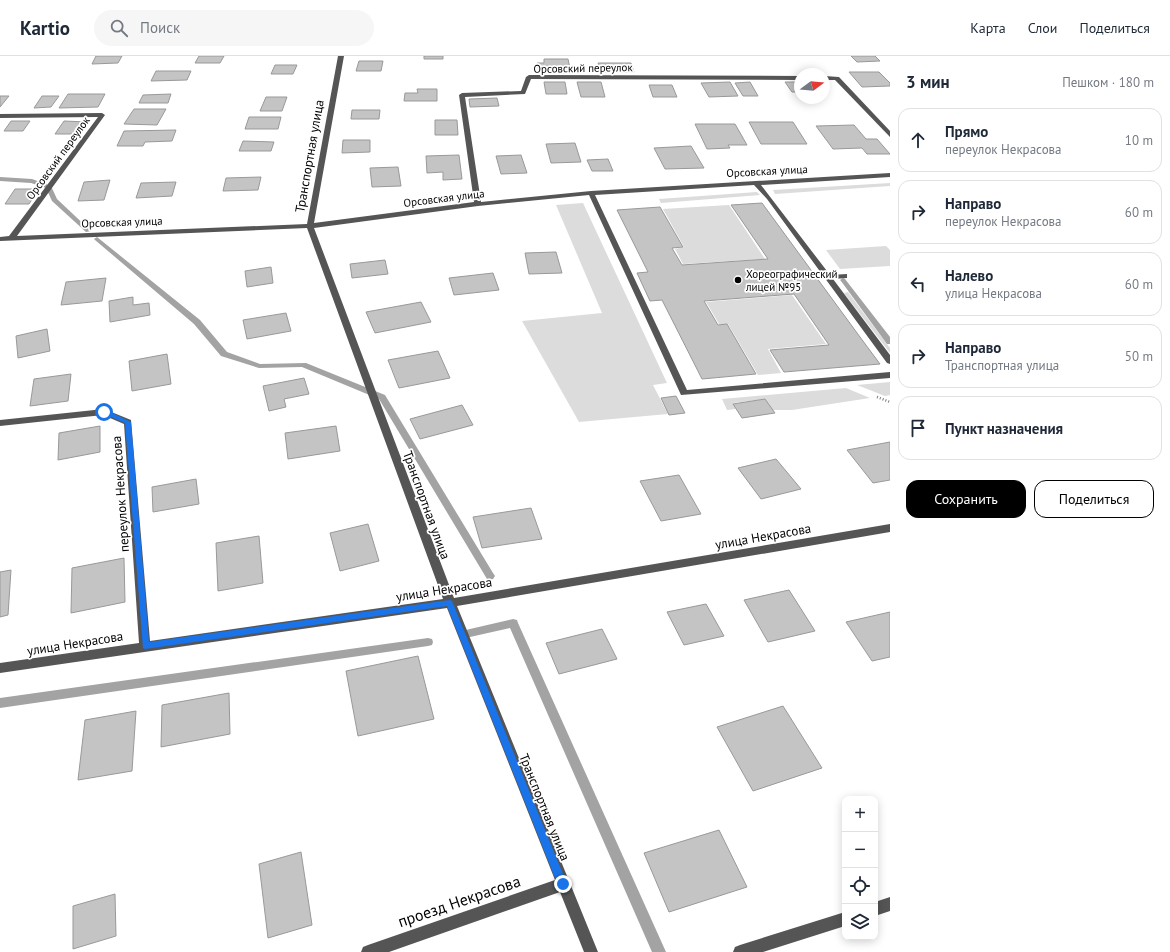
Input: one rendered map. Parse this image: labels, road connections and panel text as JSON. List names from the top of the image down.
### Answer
{
  "streets": {
    "street": [
      "Орсовский переулок",
      "Транспортная улица",
      "Орсовская улица",
      "переулок Некрасова",
      "улица Некрасова",
      "проезд Некрасова"
    ]
  },
  "crossings": [
    ["Орсовский переулок", "Орсовская улица"],
    ["Транспортная улица", "Орсовская улица"],
    ["Транспортная улица", "улица Некрасова"],
    ["Транспортная улица", "проезд Некрасова"],
    ["переулок Некрасова", "улица Некрасова"]
  ],
  "places": ["Хореографический лицей №95"],
  "north": "right",
  "page": {
    "header": "Kartio",
    "search": "Поиск",
    "nav": ["Карта", "Слои", "Поделиться"],
    "heading": ["3 мин", "Пешком · 180 m"],
    "list": [
      ["Прямо", "переулок Некрасова", "10 m"],
      ["Направо", "переулок Некрасова", "60 m"],
      ["Налево", "улица Некрасова", "60 m"],
      ["Направо", "Транспортная улица", "50 m"],
      "Пункт назначения"
    ],
    "buttons": ["Сохранить", "Поделиться"],
    "map_buttons": ["+", "−"]
  }
}
